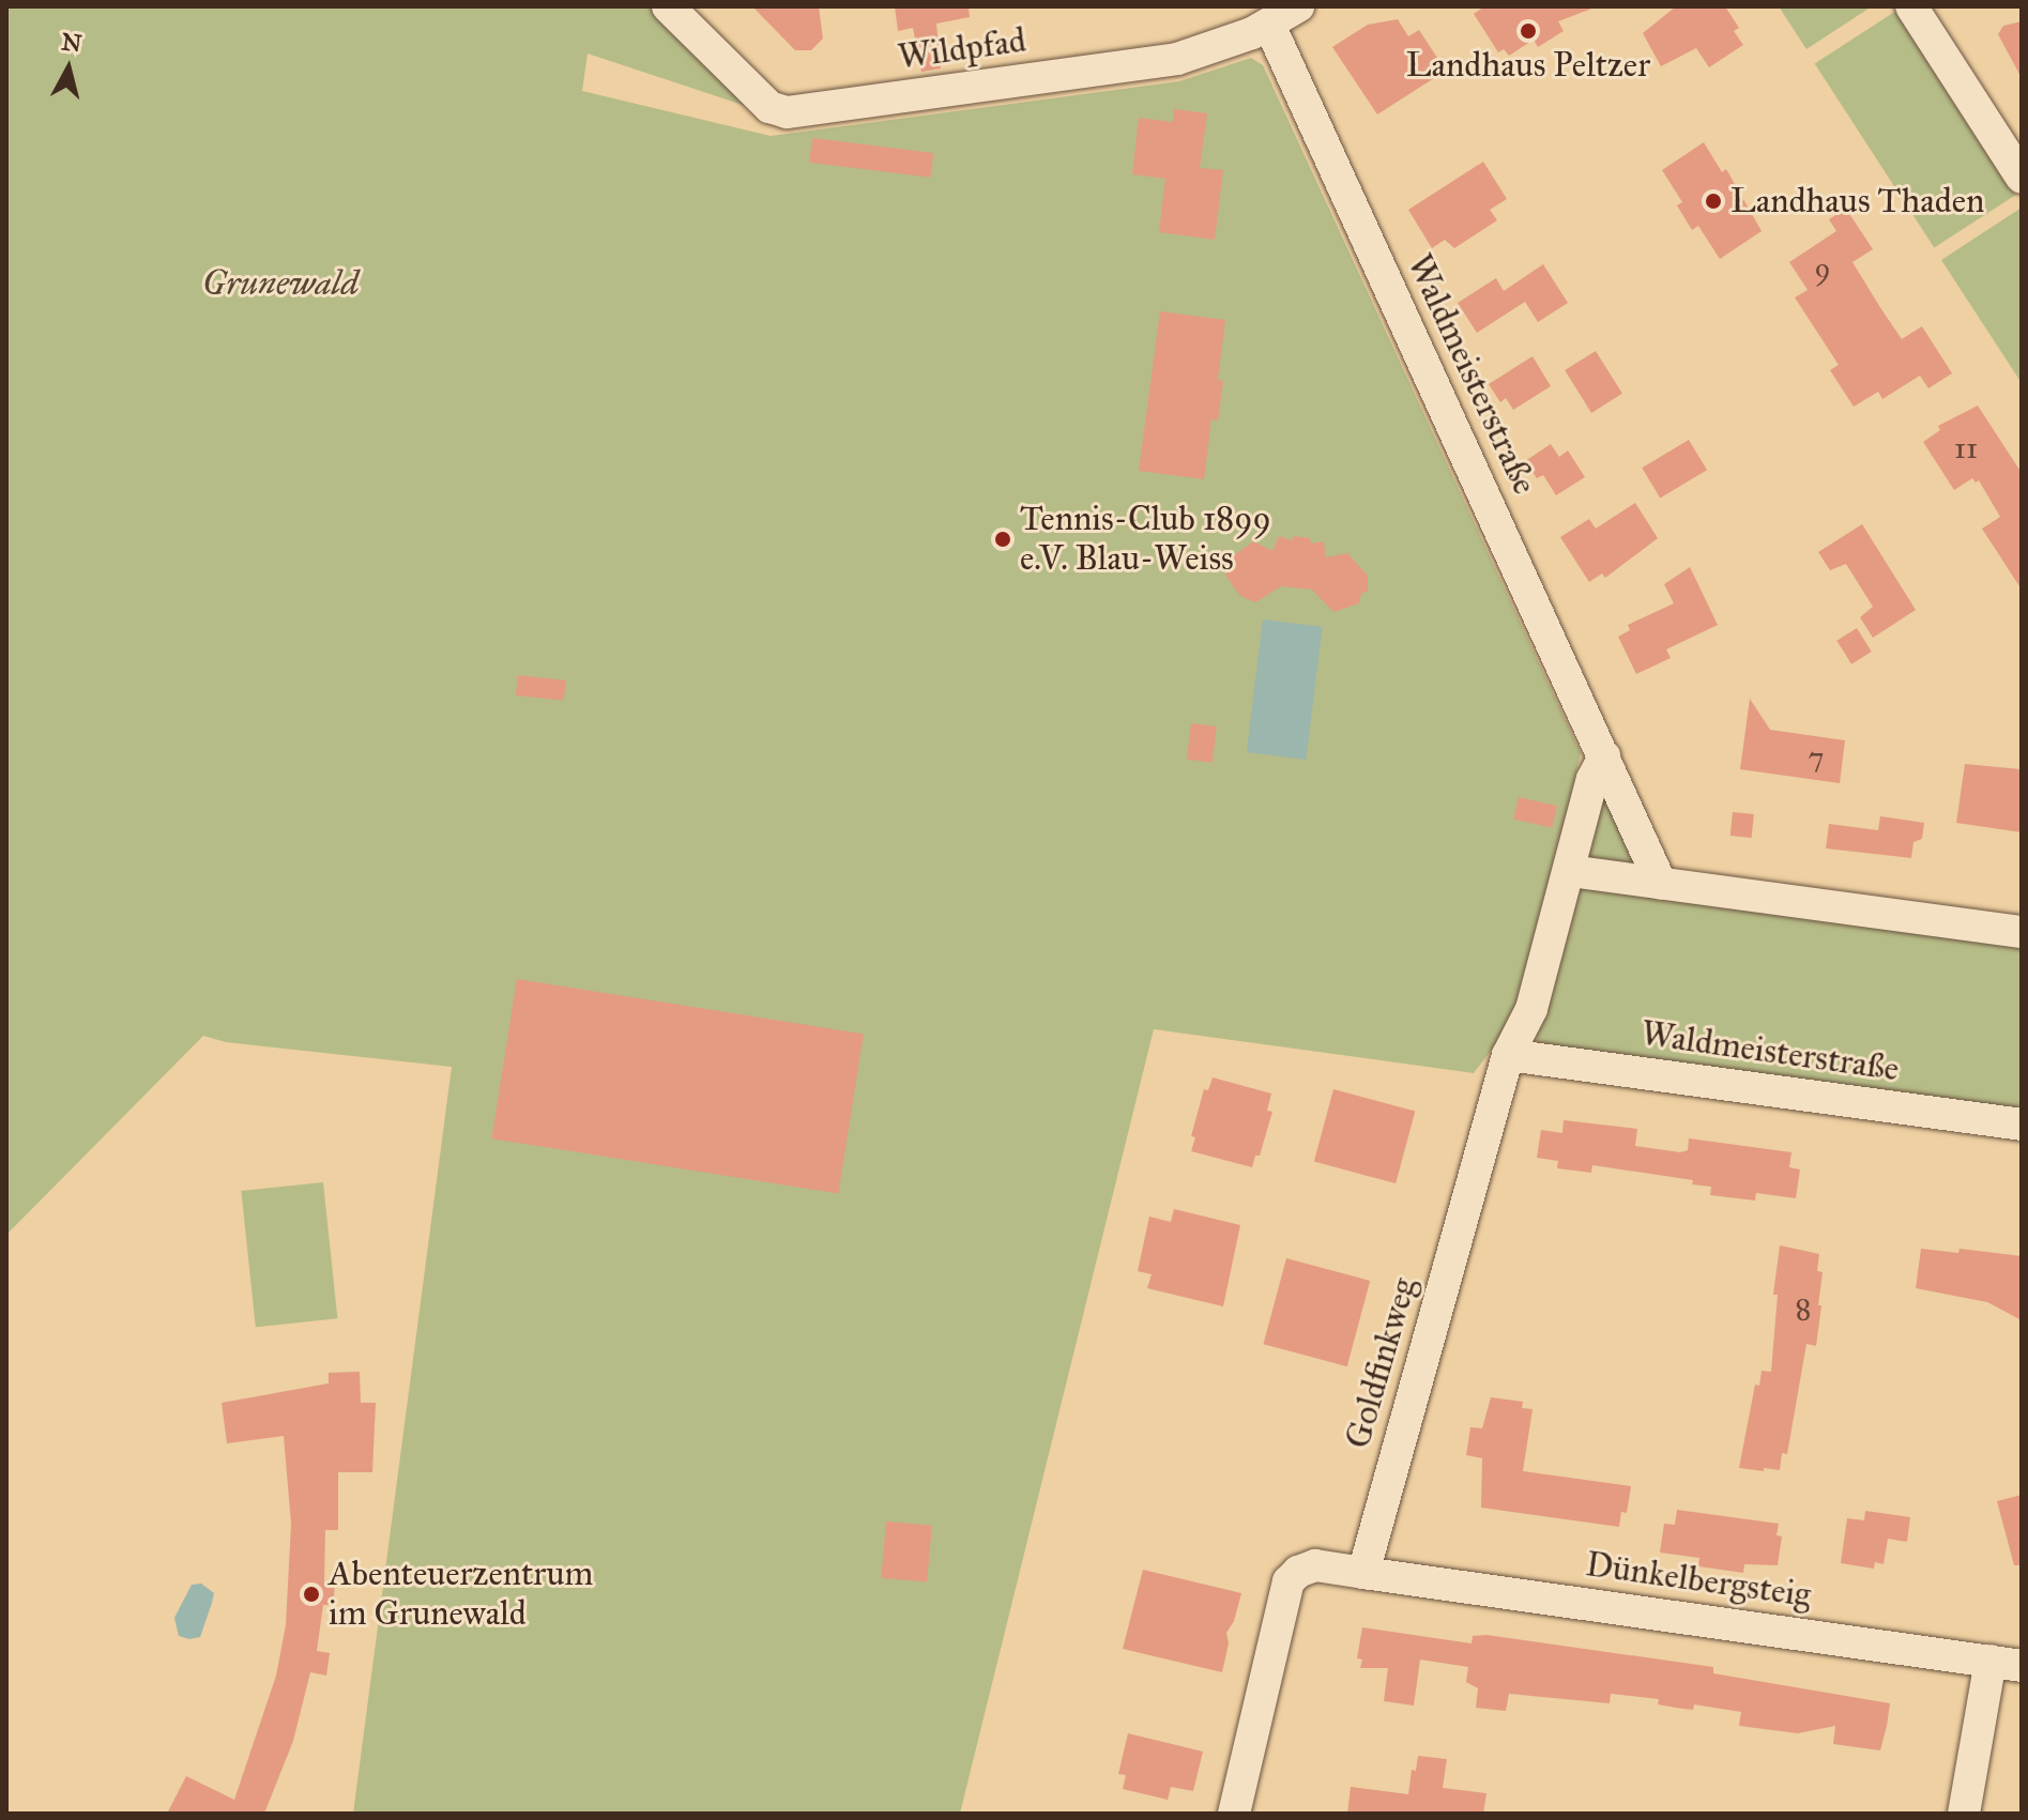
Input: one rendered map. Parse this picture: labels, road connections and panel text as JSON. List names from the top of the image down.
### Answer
{
  "streets": {
    "street": [
      "Wildpfad",
      "Waldmeisterstraße",
      "Goldfinkweg",
      "Dünkelbergsteig"
    ]
  },
  "crossings": [
    ["Wildpfad", "Waldmeisterstraße"],
    ["Waldmeisterstraße", "Goldfinkweg"],
    ["Goldfinkweg", "Dünkelbergsteig"]
  ],
  "parks": ["Grunewald"],
  "places": [
    "Landhaus Peltzer",
    "Landhaus Thaden",
    "Tennis-Club 1899 e.V. Blau-Weiss",
    "Abenteuerzentrum im Grunewald"
  ],
  "house_numbers": [
    "9",
    "11",
    "7",
    "8"
  ],
  "north": "top"
}
